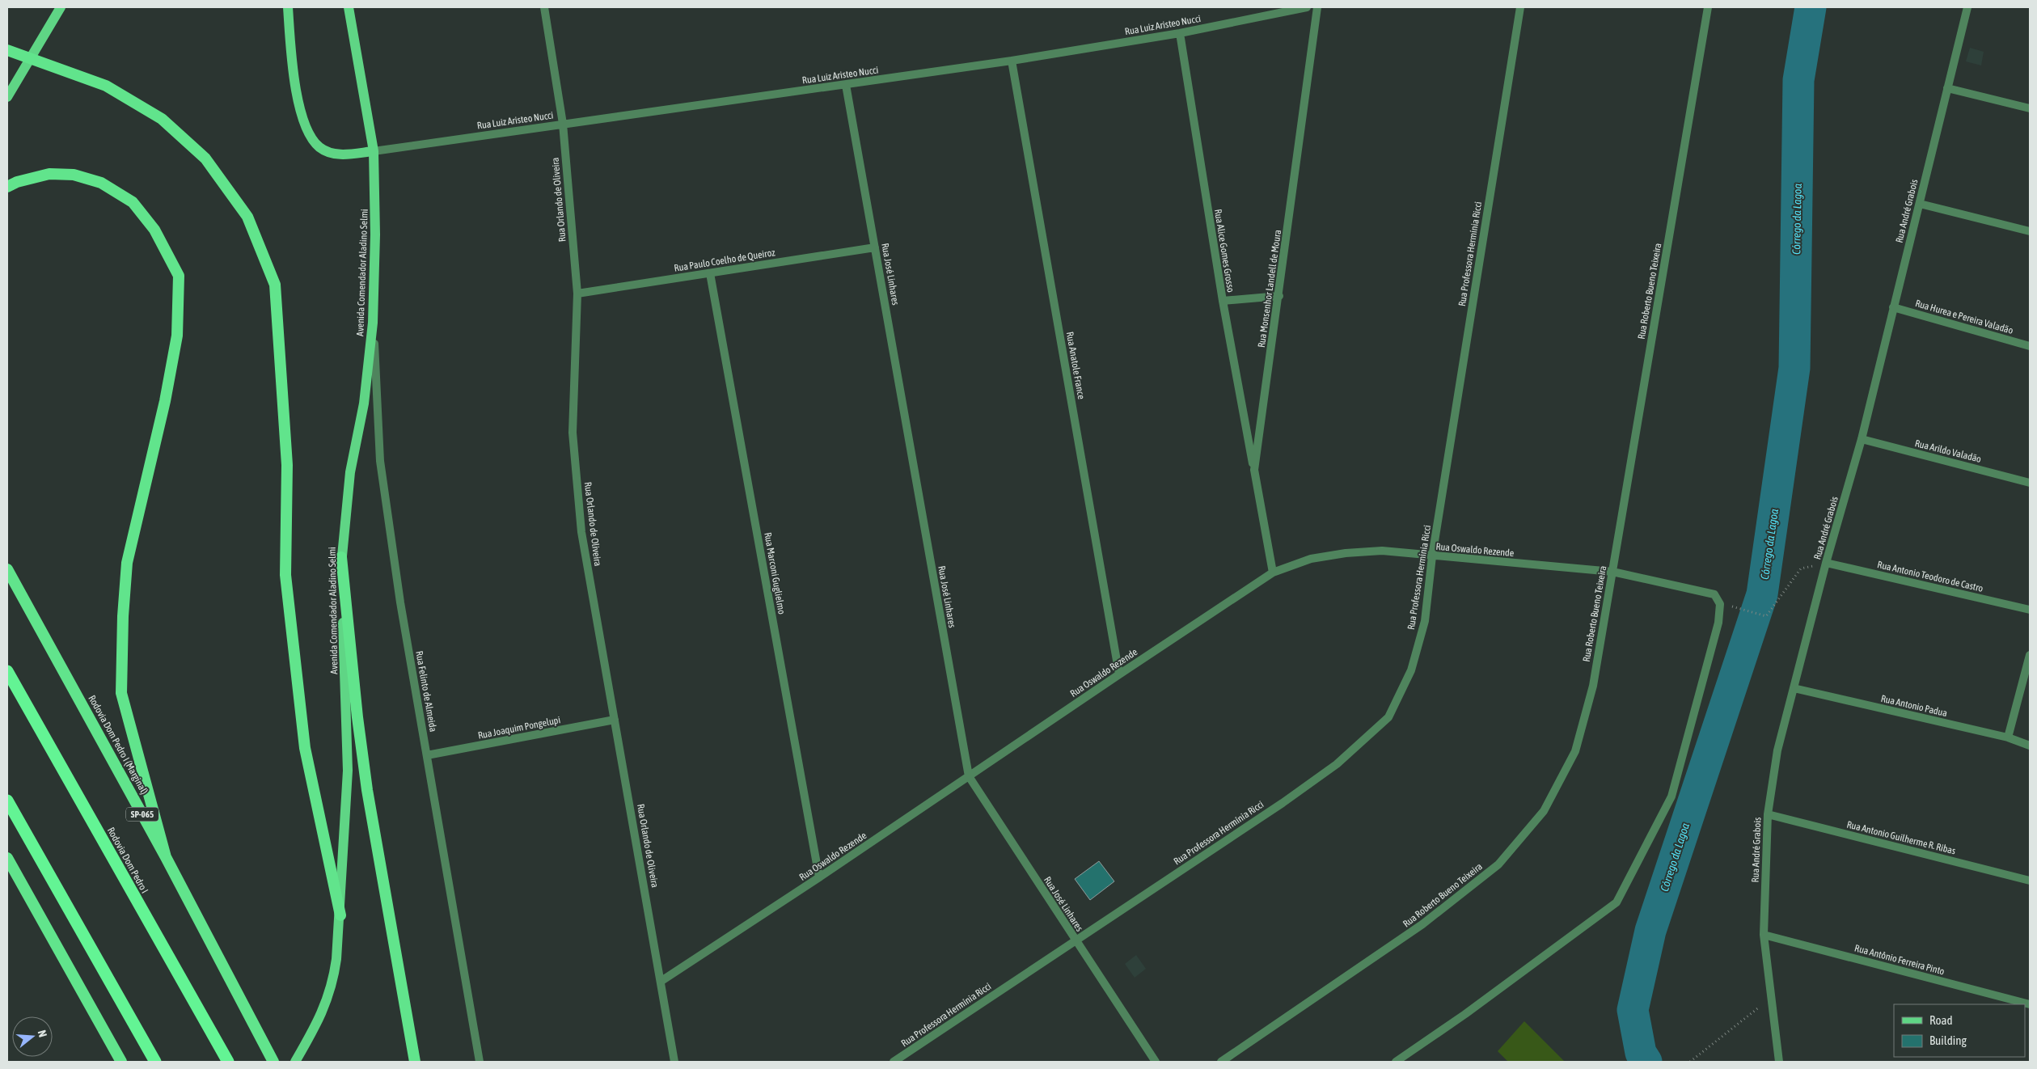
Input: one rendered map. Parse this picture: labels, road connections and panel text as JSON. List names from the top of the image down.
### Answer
{
  "streets": {
    "highway": ["Rodovia Dom Pedro I (Marginal)", "SP-065", "Rodovia Dom Pedro I"],
    "main road": ["Avenida Comendador Aladino Selmi"],
    "street": [
      "Rua Luiz Aristeo Nucci",
      "Rua Orlando de Oliveira",
      "Rua André Grabois",
      "Rua Alice Gomes Grosso",
      "Rua Professora Hermínia Ricci",
      "Rua Paulo Coelho de Queiroz",
      "Rua José Linhares",
      "Rua Monsenhor Landell de Moura",
      "Rua Roberto Bueno Teixeira",
      "Rua Hurea e Pereira Valadão",
      "Rua Anatole France",
      "Rua Arildo Valadão",
      "Rua Oswaldo Rezende",
      "Rua Marconi Guglielmo",
      "Rua Antonio Teodoro de Castro",
      "Rua Felinto de Almeida",
      "Rua Antonio Padua",
      "Rua Joaquim Pongelupi",
      "Rua Antonio Guilherme R. Ribas",
      "Rua Antônio Ferreira Pinto"
    ]
  },
  "crossings": [
    ["Rua Luiz Aristeo Nucci", "Rua Orlando de Oliveira"],
    ["Rua Luiz Aristeo Nucci", "Rua Alice Gomes Grosso"],
    ["Rua Luiz Aristeo Nucci", "Avenida Comendador Aladino Selmi"],
    ["Rua Luiz Aristeo Nucci", "Rua José Linhares"],
    ["Rua Luiz Aristeo Nucci", "Rua Anatole France"],
    ["Rua Orlando de Oliveira", "Rua Paulo Coelho de Queiroz"],
    ["Rua Orlando de Oliveira", "Rua Oswaldo Rezende"],
    ["Rua Orlando de Oliveira", "Rua Joaquim Pongelupi"],
    ["Rua André Grabois", "Rua Hurea e Pereira Valadão"],
    ["Rua André Grabois", "Rua Arildo Valadão"],
    ["Rua André Grabois", "Rua Antonio Teodoro de Castro"],
    ["Rua André Grabois", "Rua Antonio Padua"],
    ["Rua André Grabois", "Rua Antonio Guilherme R. Ribas"],
    ["Rua André Grabois", "Rua Antônio Ferreira Pinto"],
    ["Rua Alice Gomes Grosso", "Rua Monsenhor Landell de Moura"],
    ["Rua Professora Hermínia Ricci", "Rua José Linhares"],
    ["Rua Professora Hermínia Ricci", "Rua Oswaldo Rezende"],
    ["Rua Paulo Coelho de Queiroz", "Rua José Linhares"],
    ["Rua Paulo Coelho de Queiroz", "Rua Marconi Guglielmo"],
    ["Avenida Comendador Aladino Selmi", "Rua Felinto de Almeida"],
    ["Rua José Linhares", "Rua Oswaldo Rezende"],
    ["Rua Monsenhor Landell de Moura", "Rua Oswaldo Rezende"],
    ["Rua Roberto Bueno Teixeira", "Rua Oswaldo Rezende"],
    ["Rua Anatole France", "Rua Oswaldo Rezende"],
    ["Rua Oswaldo Rezende", "Rua Marconi Guglielmo"],
    ["Rua Felinto de Almeida", "Rua Joaquim Pongelupi"]
  ],
  "water": ["Córrego da Lagoa"],
  "legend": ["Road", "Building"],
  "north": "right"
}
